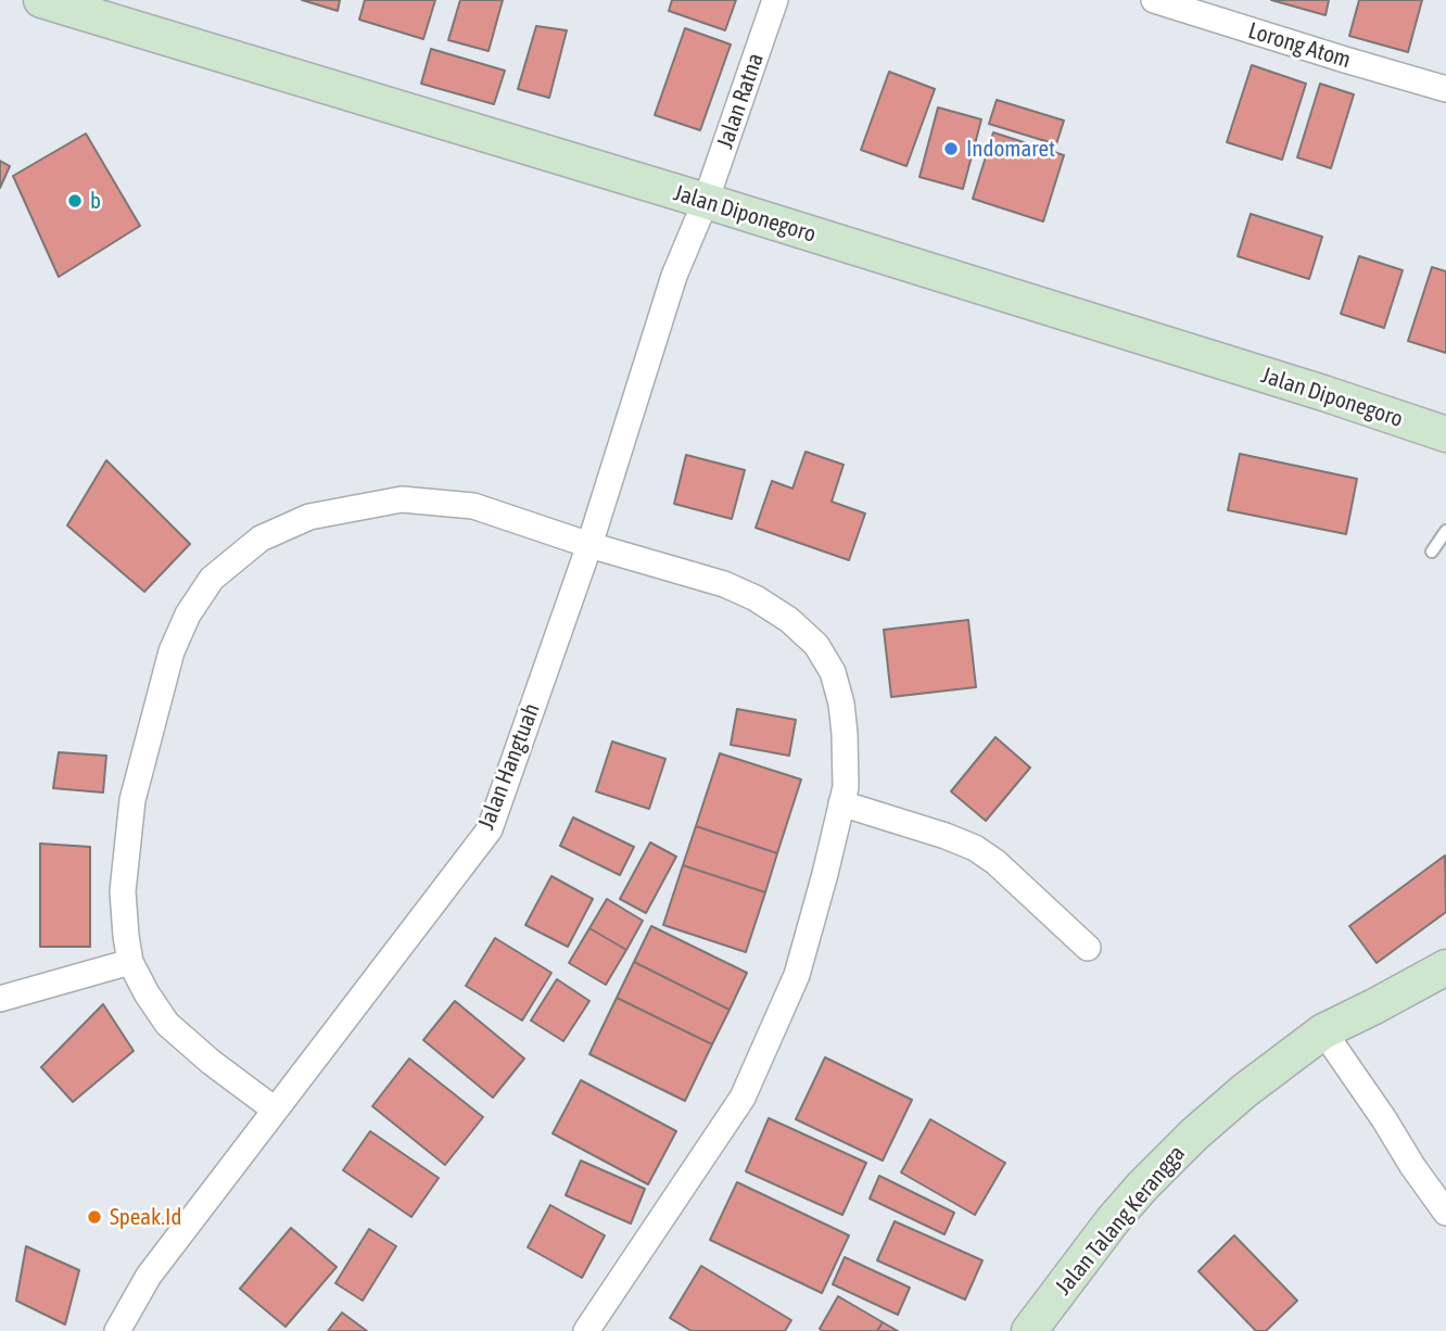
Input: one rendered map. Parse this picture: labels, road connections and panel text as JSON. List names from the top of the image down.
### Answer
{
  "streets": {
    "street": [
      "Lorong Atom",
      "Jalan Ratna",
      "Jalan Diponegoro",
      "Jalan Hangtuah",
      "Jalan Talang Kerangga"
    ]
  },
  "crossings": [
    ["Jalan Ratna", "Jalan Diponegoro"],
    ["Jalan Ratna", "Jalan Hangtuah"],
    ["Jalan Diponegoro", "Jalan Hangtuah"]
  ],
  "places": ["Indomaret", "b", "Speak.Id"]
}
